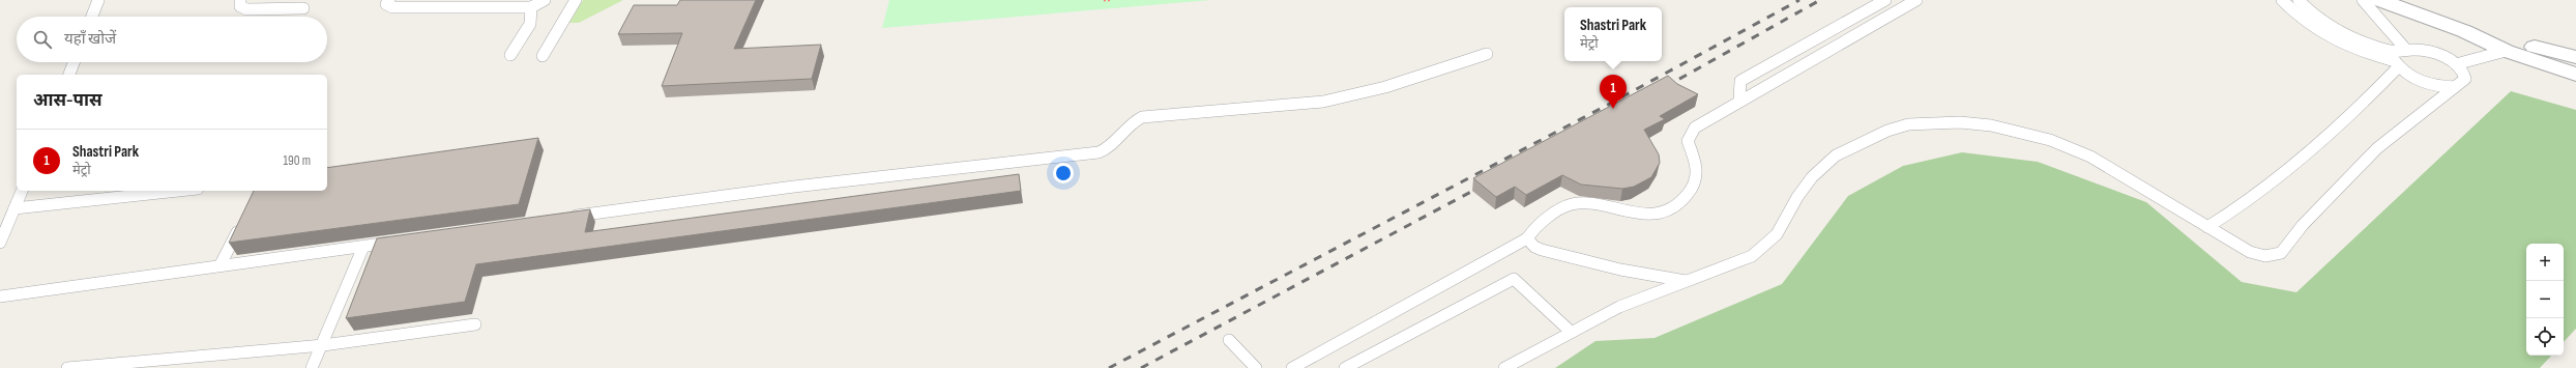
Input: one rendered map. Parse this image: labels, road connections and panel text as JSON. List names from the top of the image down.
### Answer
{
  "page": {
    "popup": ["Shastri Park", "मेट्रो"],
    "search": "यहाँ खोजें",
    "pins": "1",
    "heading": "आस-पास",
    "list": [
      {
        "mark": "1",
        "name": "Shastri Park",
        "note": "मेट्रो",
        "value": "190 m"
      }
    ],
    "map_buttons": ["+", "−"]
  }
}
